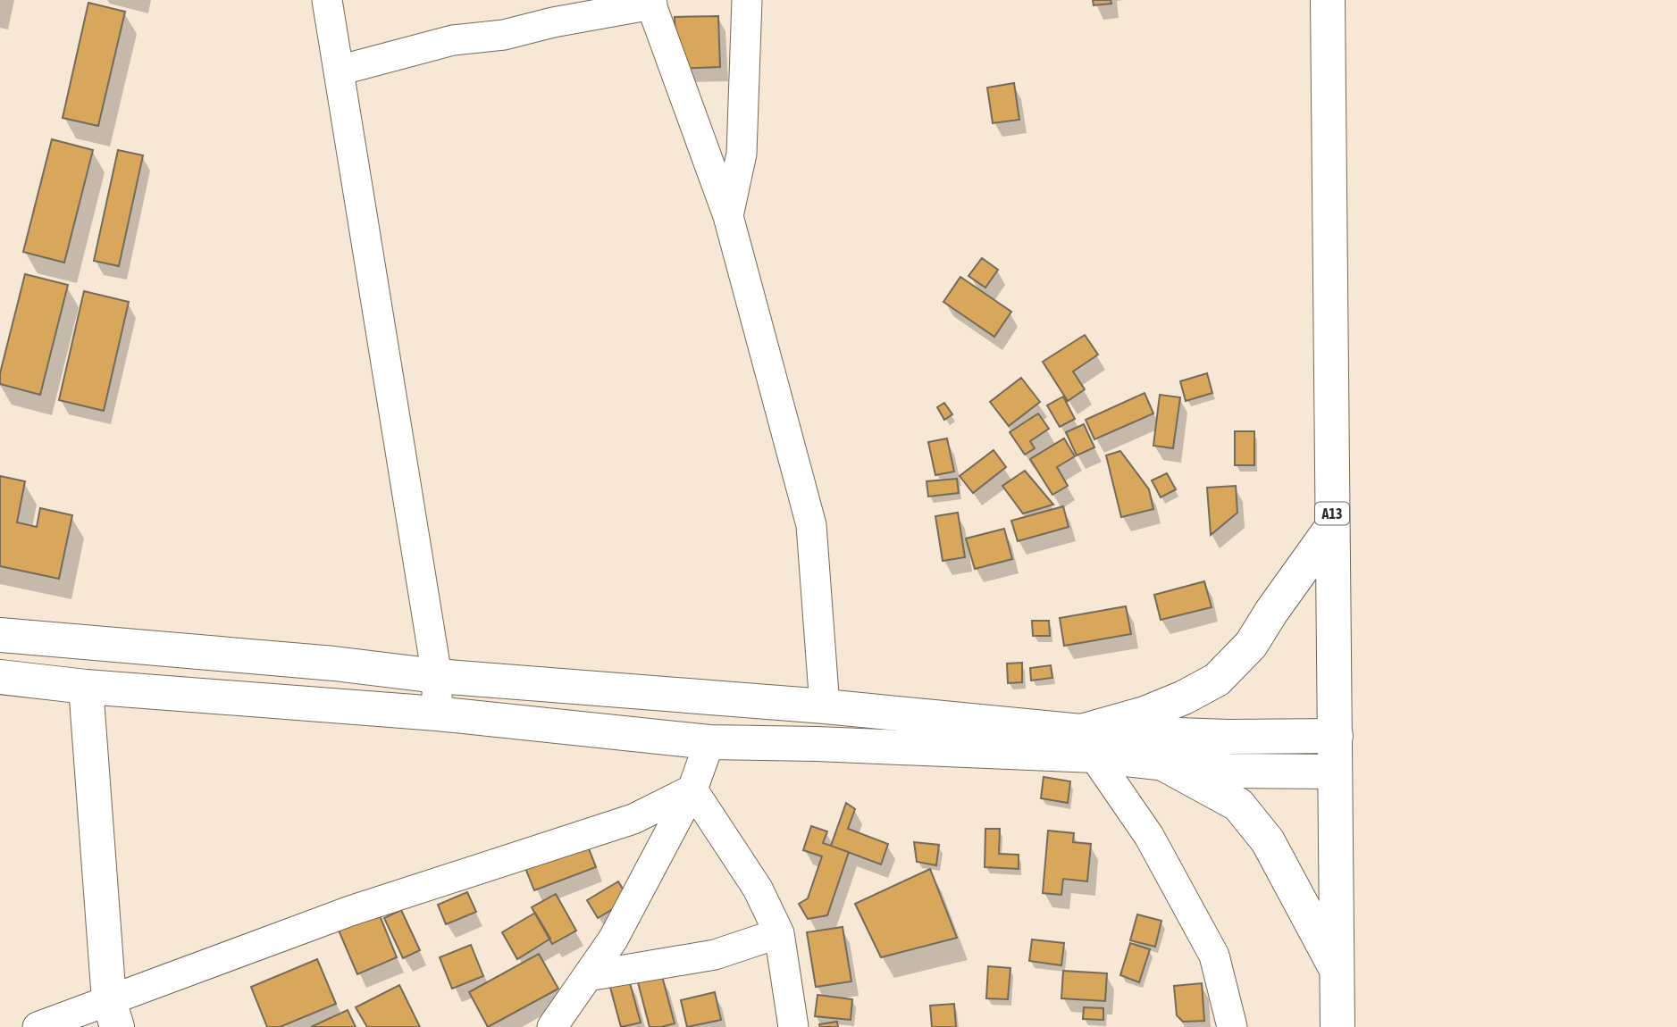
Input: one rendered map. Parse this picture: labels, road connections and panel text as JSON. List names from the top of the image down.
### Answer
{
  "streets": {
    "main road": ["A13"]
  }
}
